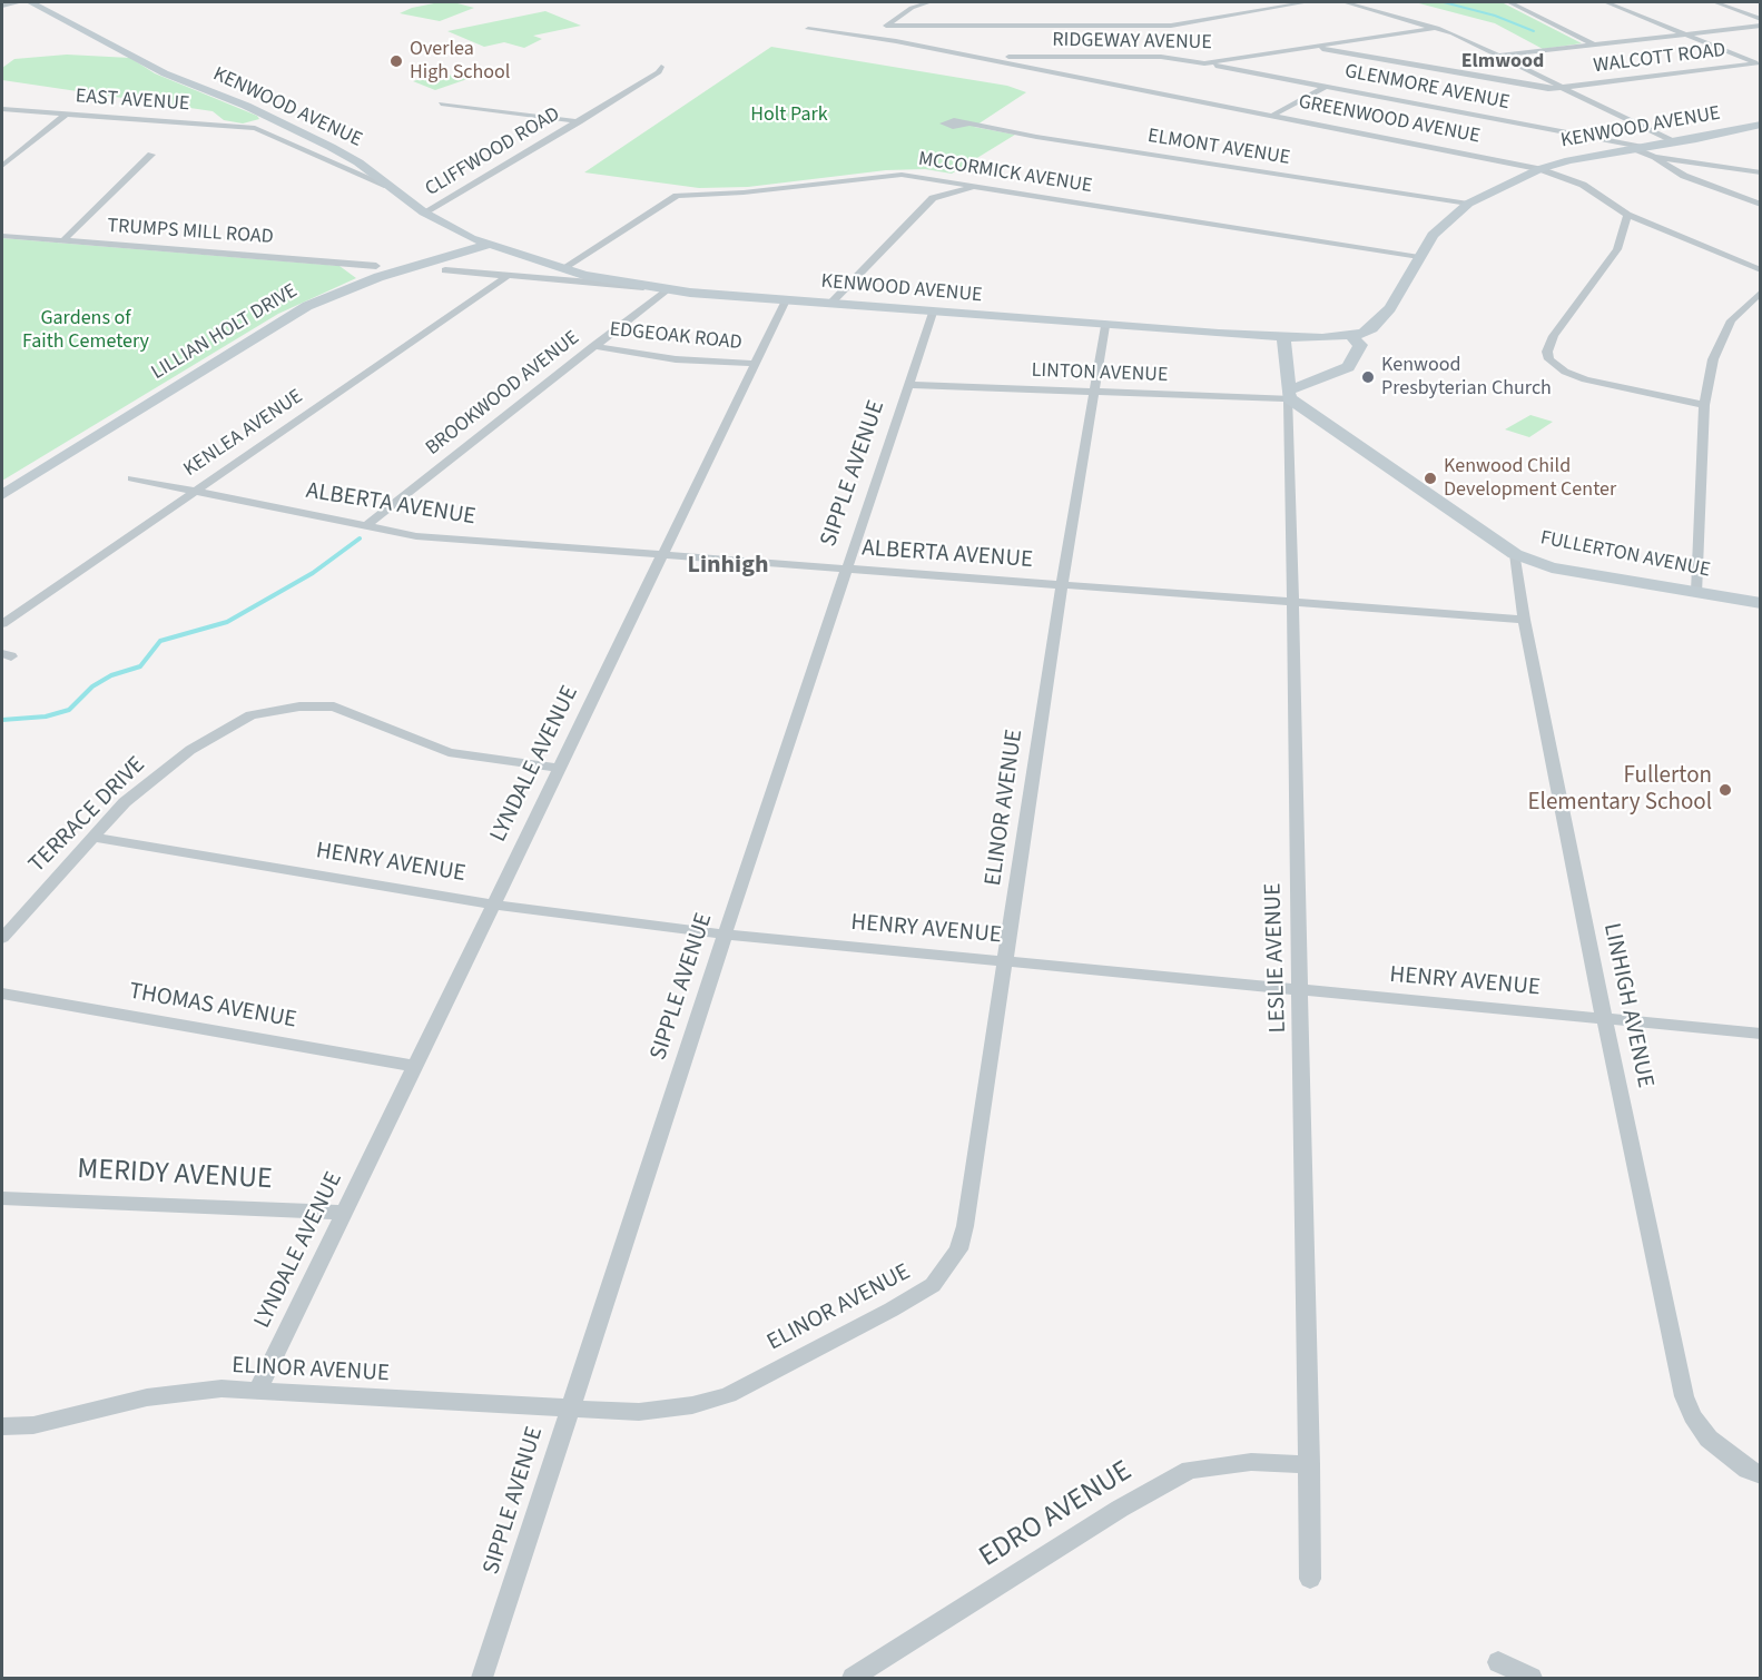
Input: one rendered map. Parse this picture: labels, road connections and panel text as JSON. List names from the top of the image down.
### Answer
{
  "streets": {
    "main road": [
      "KENWOOD AVENUE",
      "LILLIAN HOLT DRIVE",
      "FULLERTON AVENUE",
      "LESLIE AVENUE"
    ],
    "street": [
      "RIDGEWAY AVENUE",
      "WALCOTT ROAD",
      "GLENMORE AVENUE",
      "EAST AVENUE",
      "GREENWOOD AVENUE",
      "ELMONT AVENUE",
      "CLIFFWOOD ROAD",
      "MCCORMICK AVENUE",
      "TRUMPS MILL ROAD",
      "EDGEOAK ROAD",
      "LINTON AVENUE",
      "BROOKWOOD AVENUE",
      "KENLEA AVENUE",
      "SIPPLE AVENUE",
      "ALBERTA AVENUE",
      "LYNDALE AVENUE",
      "ELINOR AVENUE",
      "TERRACE DRIVE",
      "HENRY AVENUE",
      "LINHIGH AVENUE",
      "THOMAS AVENUE",
      "MERIDY AVENUE",
      "EDRO AVENUE"
    ]
  },
  "crossings": [
    ["RIDGEWAY AVENUE", "WALCOTT ROAD"],
    ["RIDGEWAY AVENUE", "GLENMORE AVENUE"],
    ["RIDGEWAY AVENUE", "GREENWOOD AVENUE"],
    ["GLENMORE AVENUE", "KENWOOD AVENUE"],
    ["EAST AVENUE", "KENWOOD AVENUE"],
    ["KENWOOD AVENUE", "GREENWOOD AVENUE"],
    ["KENWOOD AVENUE", "ELMONT AVENUE"],
    ["KENWOOD AVENUE", "CLIFFWOOD ROAD"],
    ["KENWOOD AVENUE", "MCCORMICK AVENUE"],
    ["KENWOOD AVENUE", "LILLIAN HOLT DRIVE"],
    ["KENWOOD AVENUE", "BROOKWOOD AVENUE"],
    ["KENWOOD AVENUE", "SIPPLE AVENUE"],
    ["KENWOOD AVENUE", "LYNDALE AVENUE"],
    ["KENWOOD AVENUE", "ELINOR AVENUE"],
    ["KENWOOD AVENUE", "LESLIE AVENUE"],
    ["EDGEOAK ROAD", "BROOKWOOD AVENUE"],
    ["EDGEOAK ROAD", "LYNDALE AVENUE"],
    ["LINTON AVENUE", "SIPPLE AVENUE"],
    ["LINTON AVENUE", "FULLERTON AVENUE"],
    ["LINTON AVENUE", "ELINOR AVENUE"],
    ["LINTON AVENUE", "LESLIE AVENUE"],
    ["BROOKWOOD AVENUE", "ALBERTA AVENUE"],
    ["KENLEA AVENUE", "ALBERTA AVENUE"],
    ["SIPPLE AVENUE", "ALBERTA AVENUE"],
    ["SIPPLE AVENUE", "ELINOR AVENUE"],
    ["SIPPLE AVENUE", "HENRY AVENUE"],
    ["ALBERTA AVENUE", "LYNDALE AVENUE"],
    ["ALBERTA AVENUE", "ELINOR AVENUE"],
    ["ALBERTA AVENUE", "LESLIE AVENUE"],
    ["ALBERTA AVENUE", "LINHIGH AVENUE"],
    ["FULLERTON AVENUE", "LESLIE AVENUE"],
    ["FULLERTON AVENUE", "LINHIGH AVENUE"],
    ["LYNDALE AVENUE", "ELINOR AVENUE"],
    ["LYNDALE AVENUE", "TERRACE DRIVE"],
    ["LYNDALE AVENUE", "HENRY AVENUE"],
    ["LYNDALE AVENUE", "THOMAS AVENUE"],
    ["LYNDALE AVENUE", "MERIDY AVENUE"],
    ["ELINOR AVENUE", "HENRY AVENUE"],
    ["TERRACE DRIVE", "HENRY AVENUE"],
    ["HENRY AVENUE", "LESLIE AVENUE"],
    ["HENRY AVENUE", "LINHIGH AVENUE"],
    ["LESLIE AVENUE", "EDRO AVENUE"]
  ],
  "districts": ["Elmwood", "Linhigh"],
  "parks": ["Holt Park", "Gardens of Faith Cemetery"],
  "places": [
    "Overlea High School",
    "Kenwood Presbyterian Church",
    "Kenwood Child Development Center",
    "Fullerton Elementary School"
  ]
}
